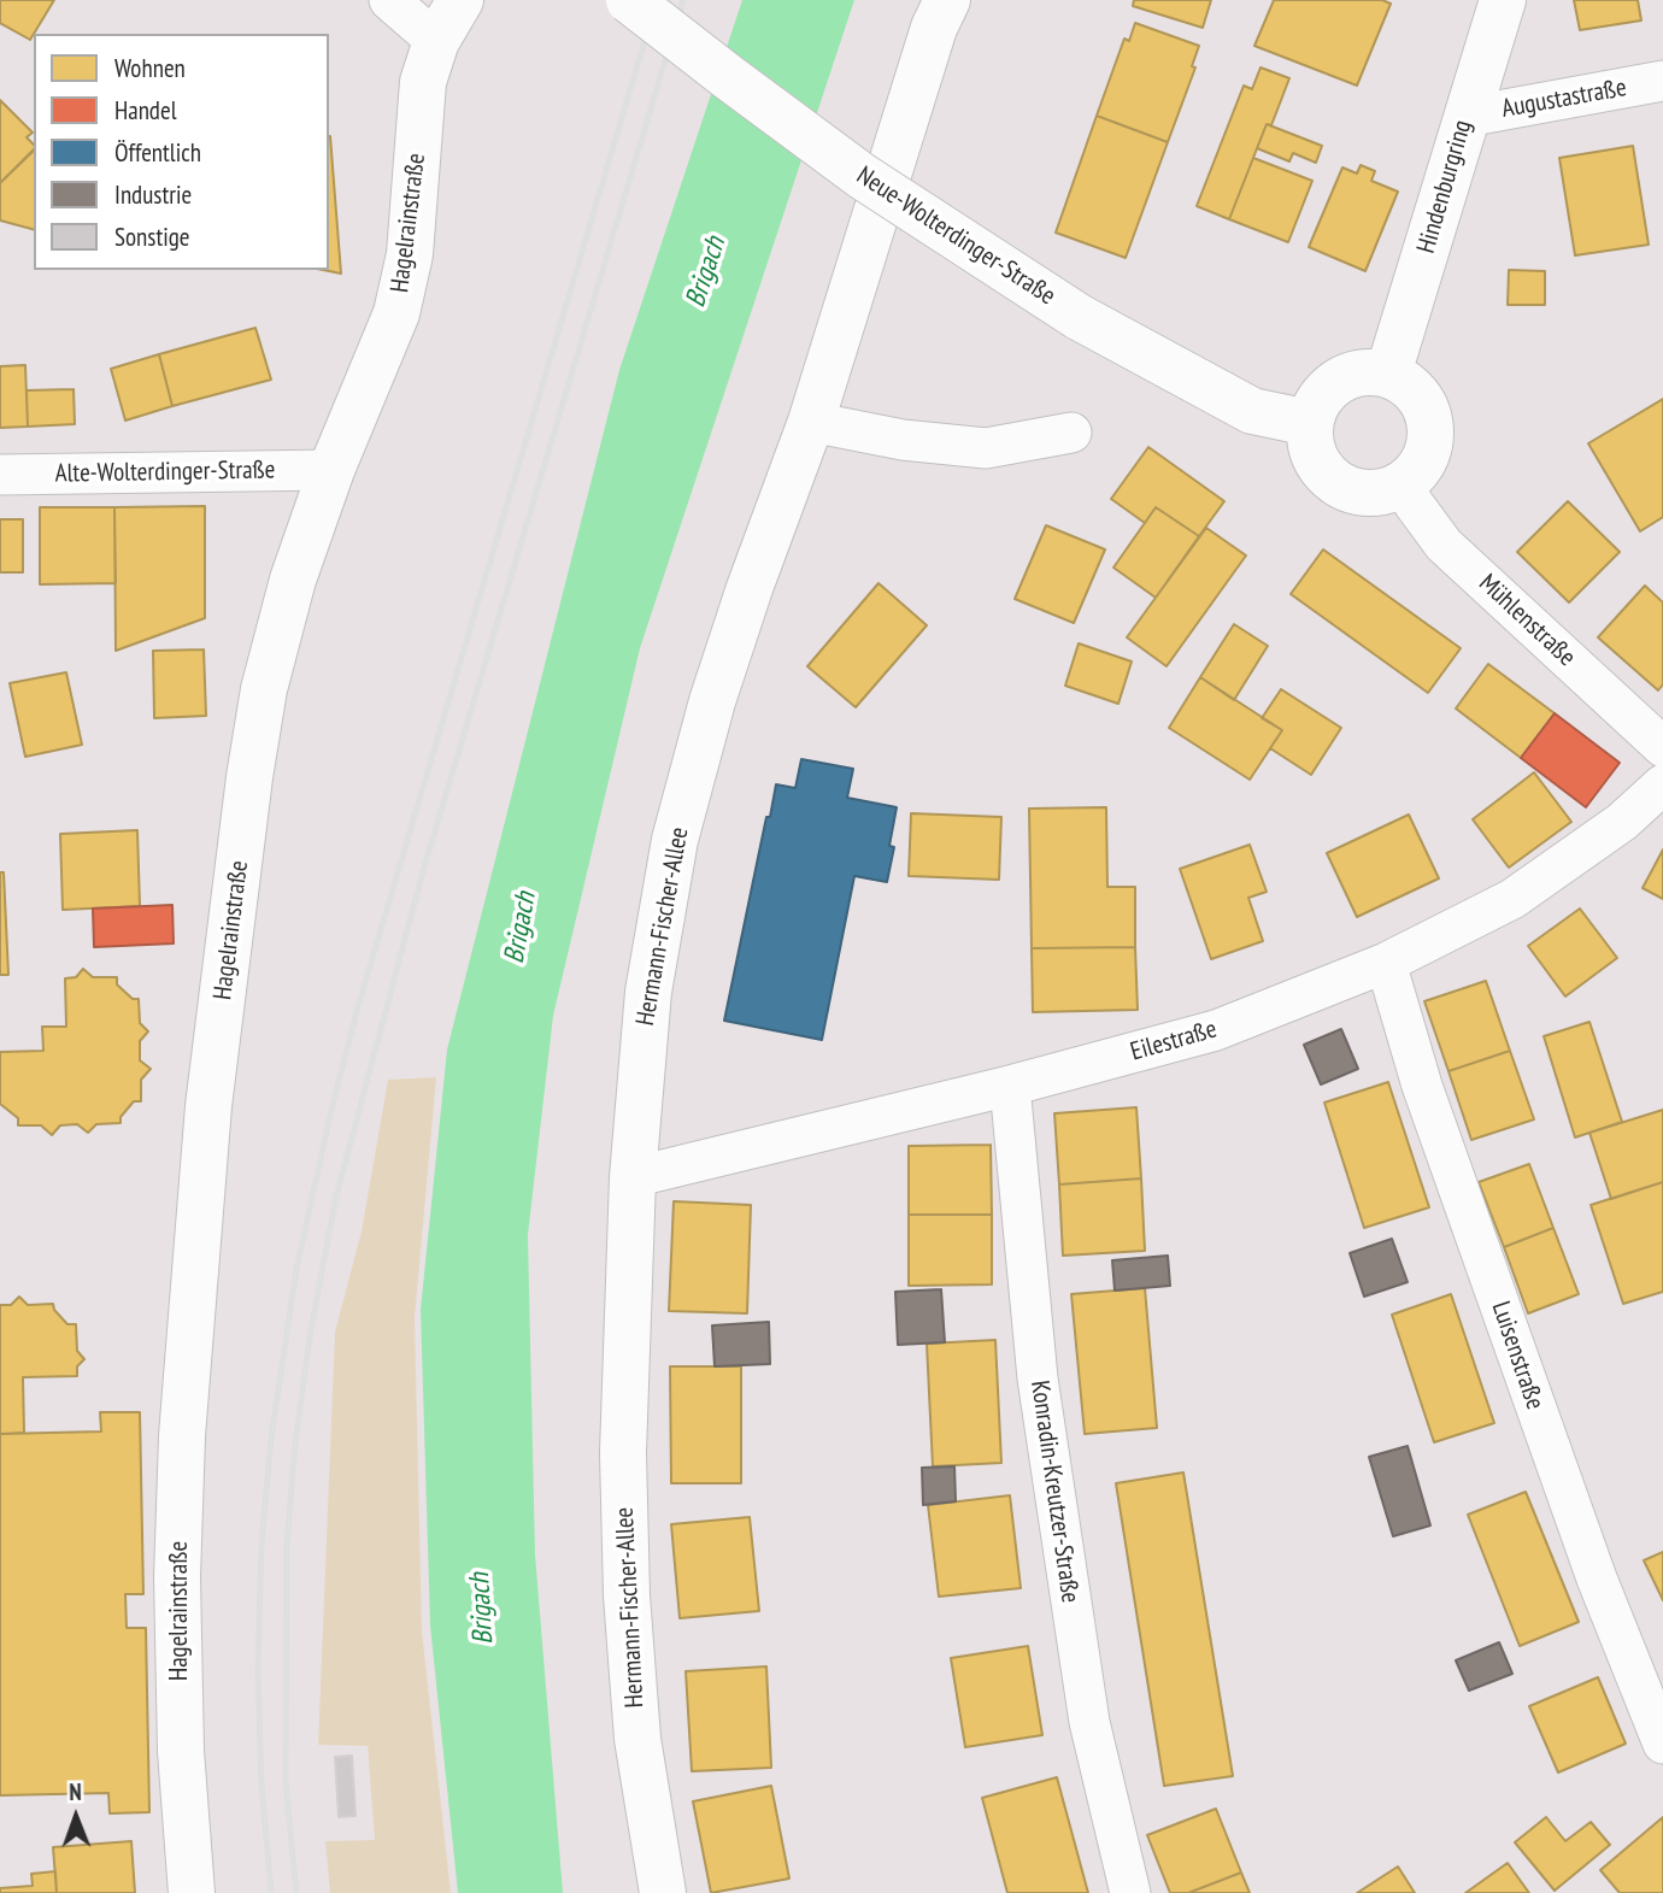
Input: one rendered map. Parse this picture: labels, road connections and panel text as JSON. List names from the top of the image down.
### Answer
{
  "streets": {
    "main road": [
      "Hindenburgring",
      "Hagelrainstraße",
      "Neue-Wolterdinger-Straße",
      "Hermann-Fischer-Allee"
    ],
    "street": [
      "Augustastraße",
      "Alte-Wolterdinger-Straße",
      "Mühlenstraße",
      "Eilestraße",
      "Luisenstraße",
      "Konradin-Kreutzer-Straße"
    ]
  },
  "crossings": [
    ["Augustastraße", "Hindenburgring"],
    ["Hindenburgring", "Neue-Wolterdinger-Straße"],
    ["Hindenburgring", "Mühlenstraße"],
    ["Hagelrainstraße", "Alte-Wolterdinger-Straße"],
    ["Neue-Wolterdinger-Straße", "Mühlenstraße"],
    ["Hermann-Fischer-Allee", "Eilestraße"],
    ["Eilestraße", "Luisenstraße"],
    ["Eilestraße", "Konradin-Kreutzer-Straße"]
  ],
  "water": ["Brigach"],
  "legend": [
    "Wohnen",
    "Handel",
    "Öffentlich",
    "Industrie",
    "Sonstige"
  ],
  "north": "top"
}
